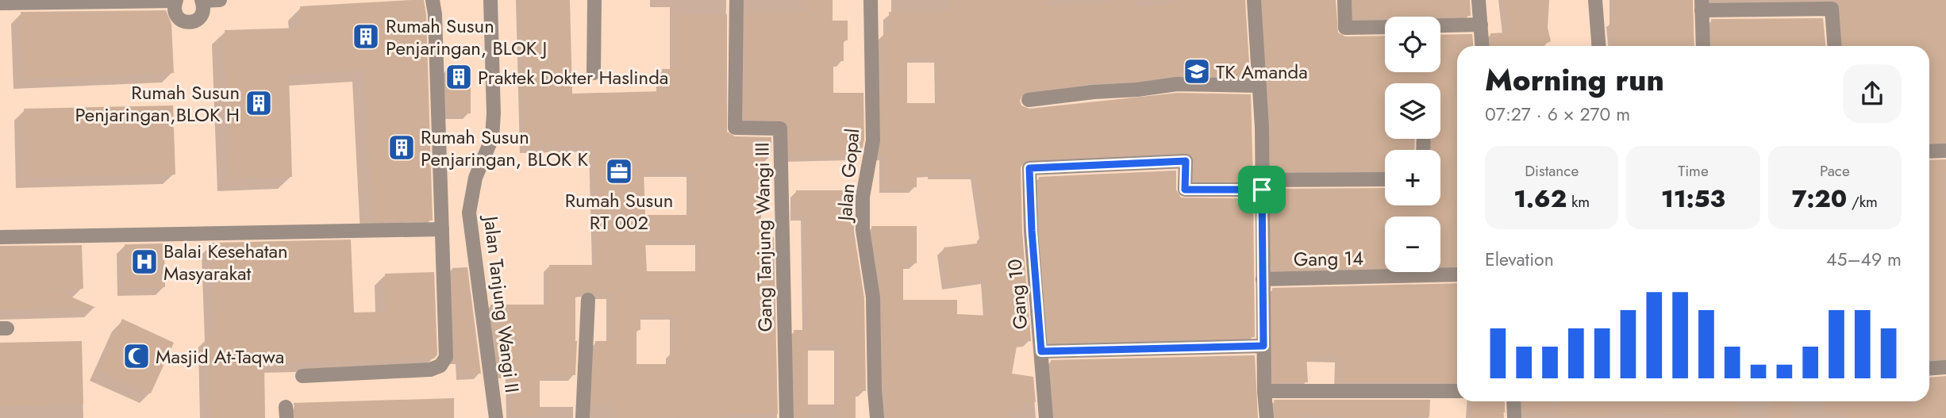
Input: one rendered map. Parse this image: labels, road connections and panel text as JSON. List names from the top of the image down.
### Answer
{
  "streets": {
    "street": [
      "Jalan Gopal",
      "Gang Tanjung Wangi III",
      "Gang 14",
      "Gang 10",
      "Jalan Tanjung Wangi II"
    ]
  },
  "places": {
    "building": [
      "Rumah Susun Penjaringan, BLOK J",
      "Praktek Dokter Haslinda",
      "Rumah Susun Penjaringan,BLOK H",
      "Rumah Susun Penjaringan, BLOK K"
    ],
    "school or university": ["TK Amanda"],
    "office": ["Rumah Susun RT 002"],
    "hospital": ["Balai Kesehatan Masyarakat"],
    "mosque": ["Masjid At-Taqwa"]
  },
  "page": {
    "map_buttons": ["+", "−"],
    "heading": ["Morning run", "07:27 · 6 × 270 m"],
    "stats": [
      ["Distance", "1.62 km"],
      ["Time", "11:53"],
      ["Pace", "7:20 /km"]
    ],
    "chart": ["Elevation", "45–49 m"]
  }
}
